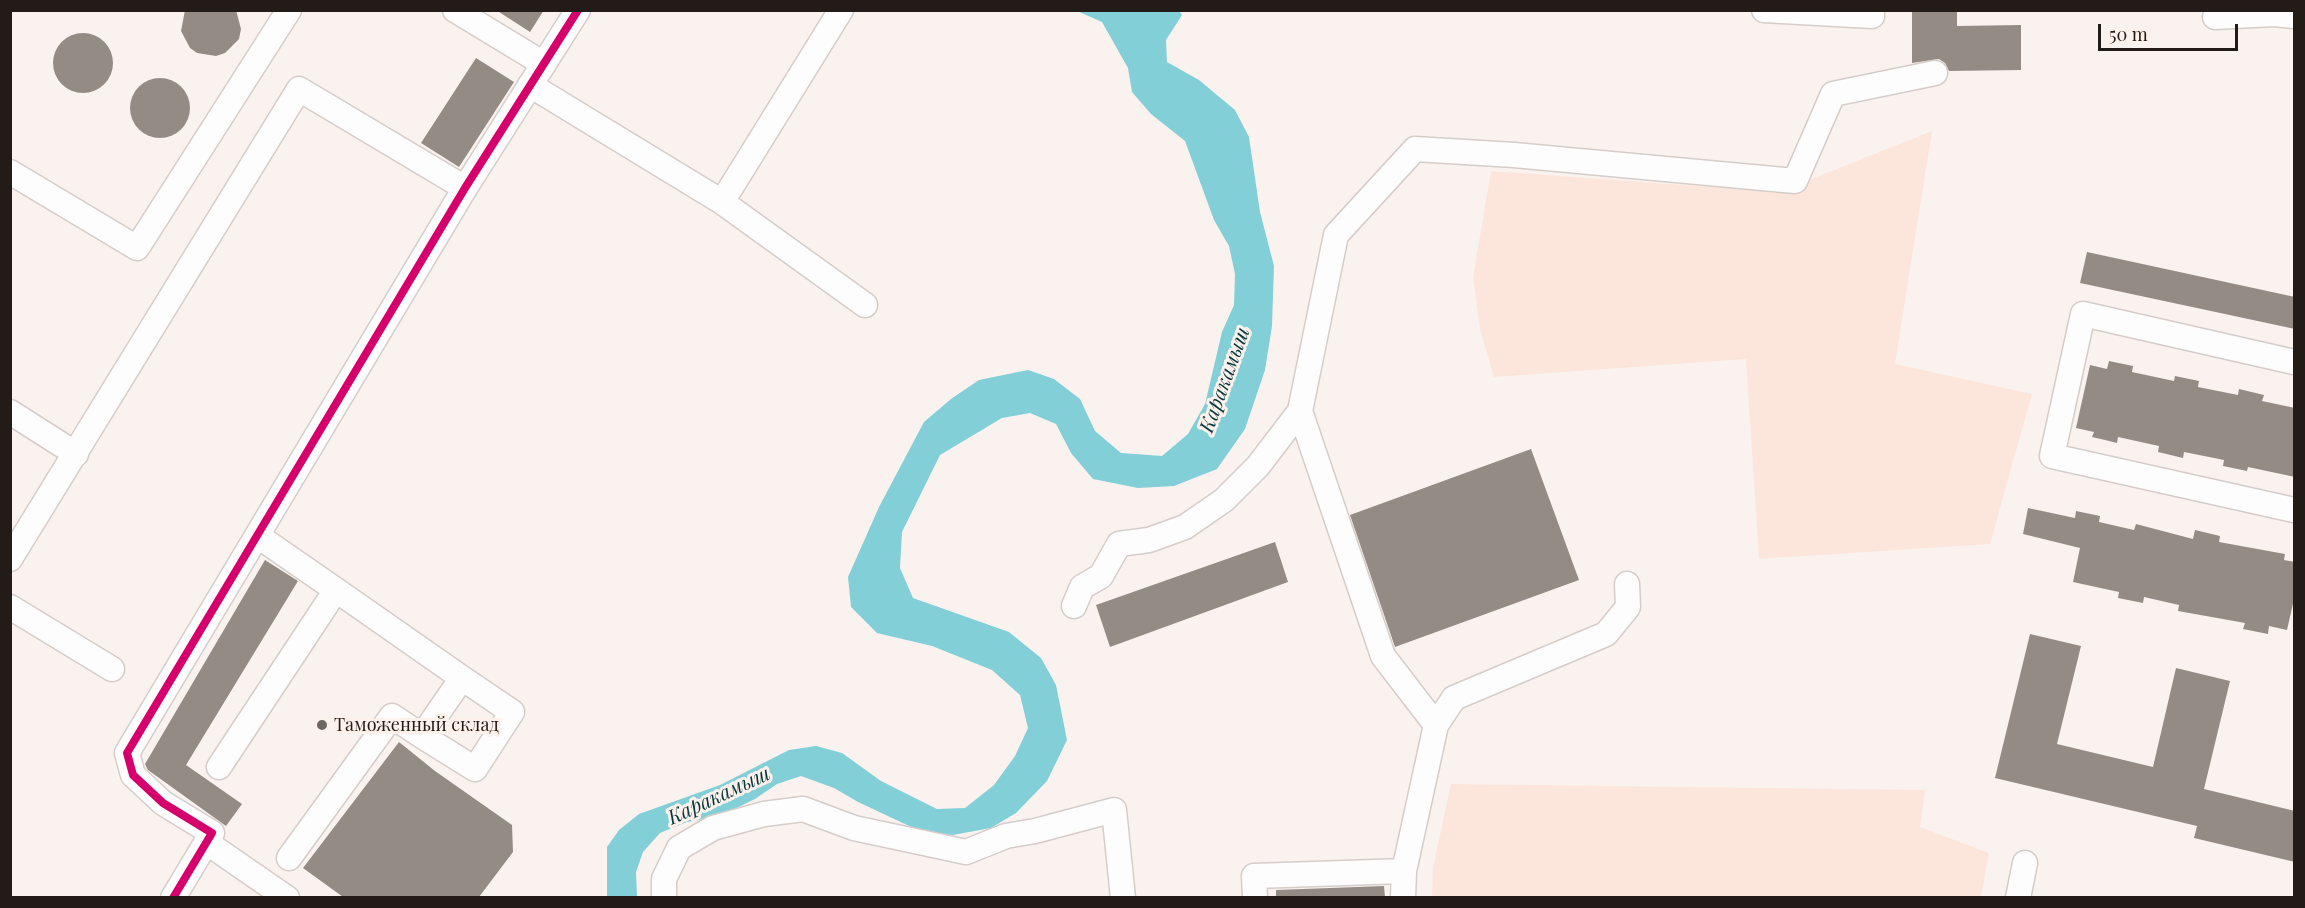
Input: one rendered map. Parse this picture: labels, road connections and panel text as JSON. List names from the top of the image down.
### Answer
{
  "water": ["Каракамыш"],
  "places": ["Таможенный склад"],
  "scale_bar": "50 m"
}
